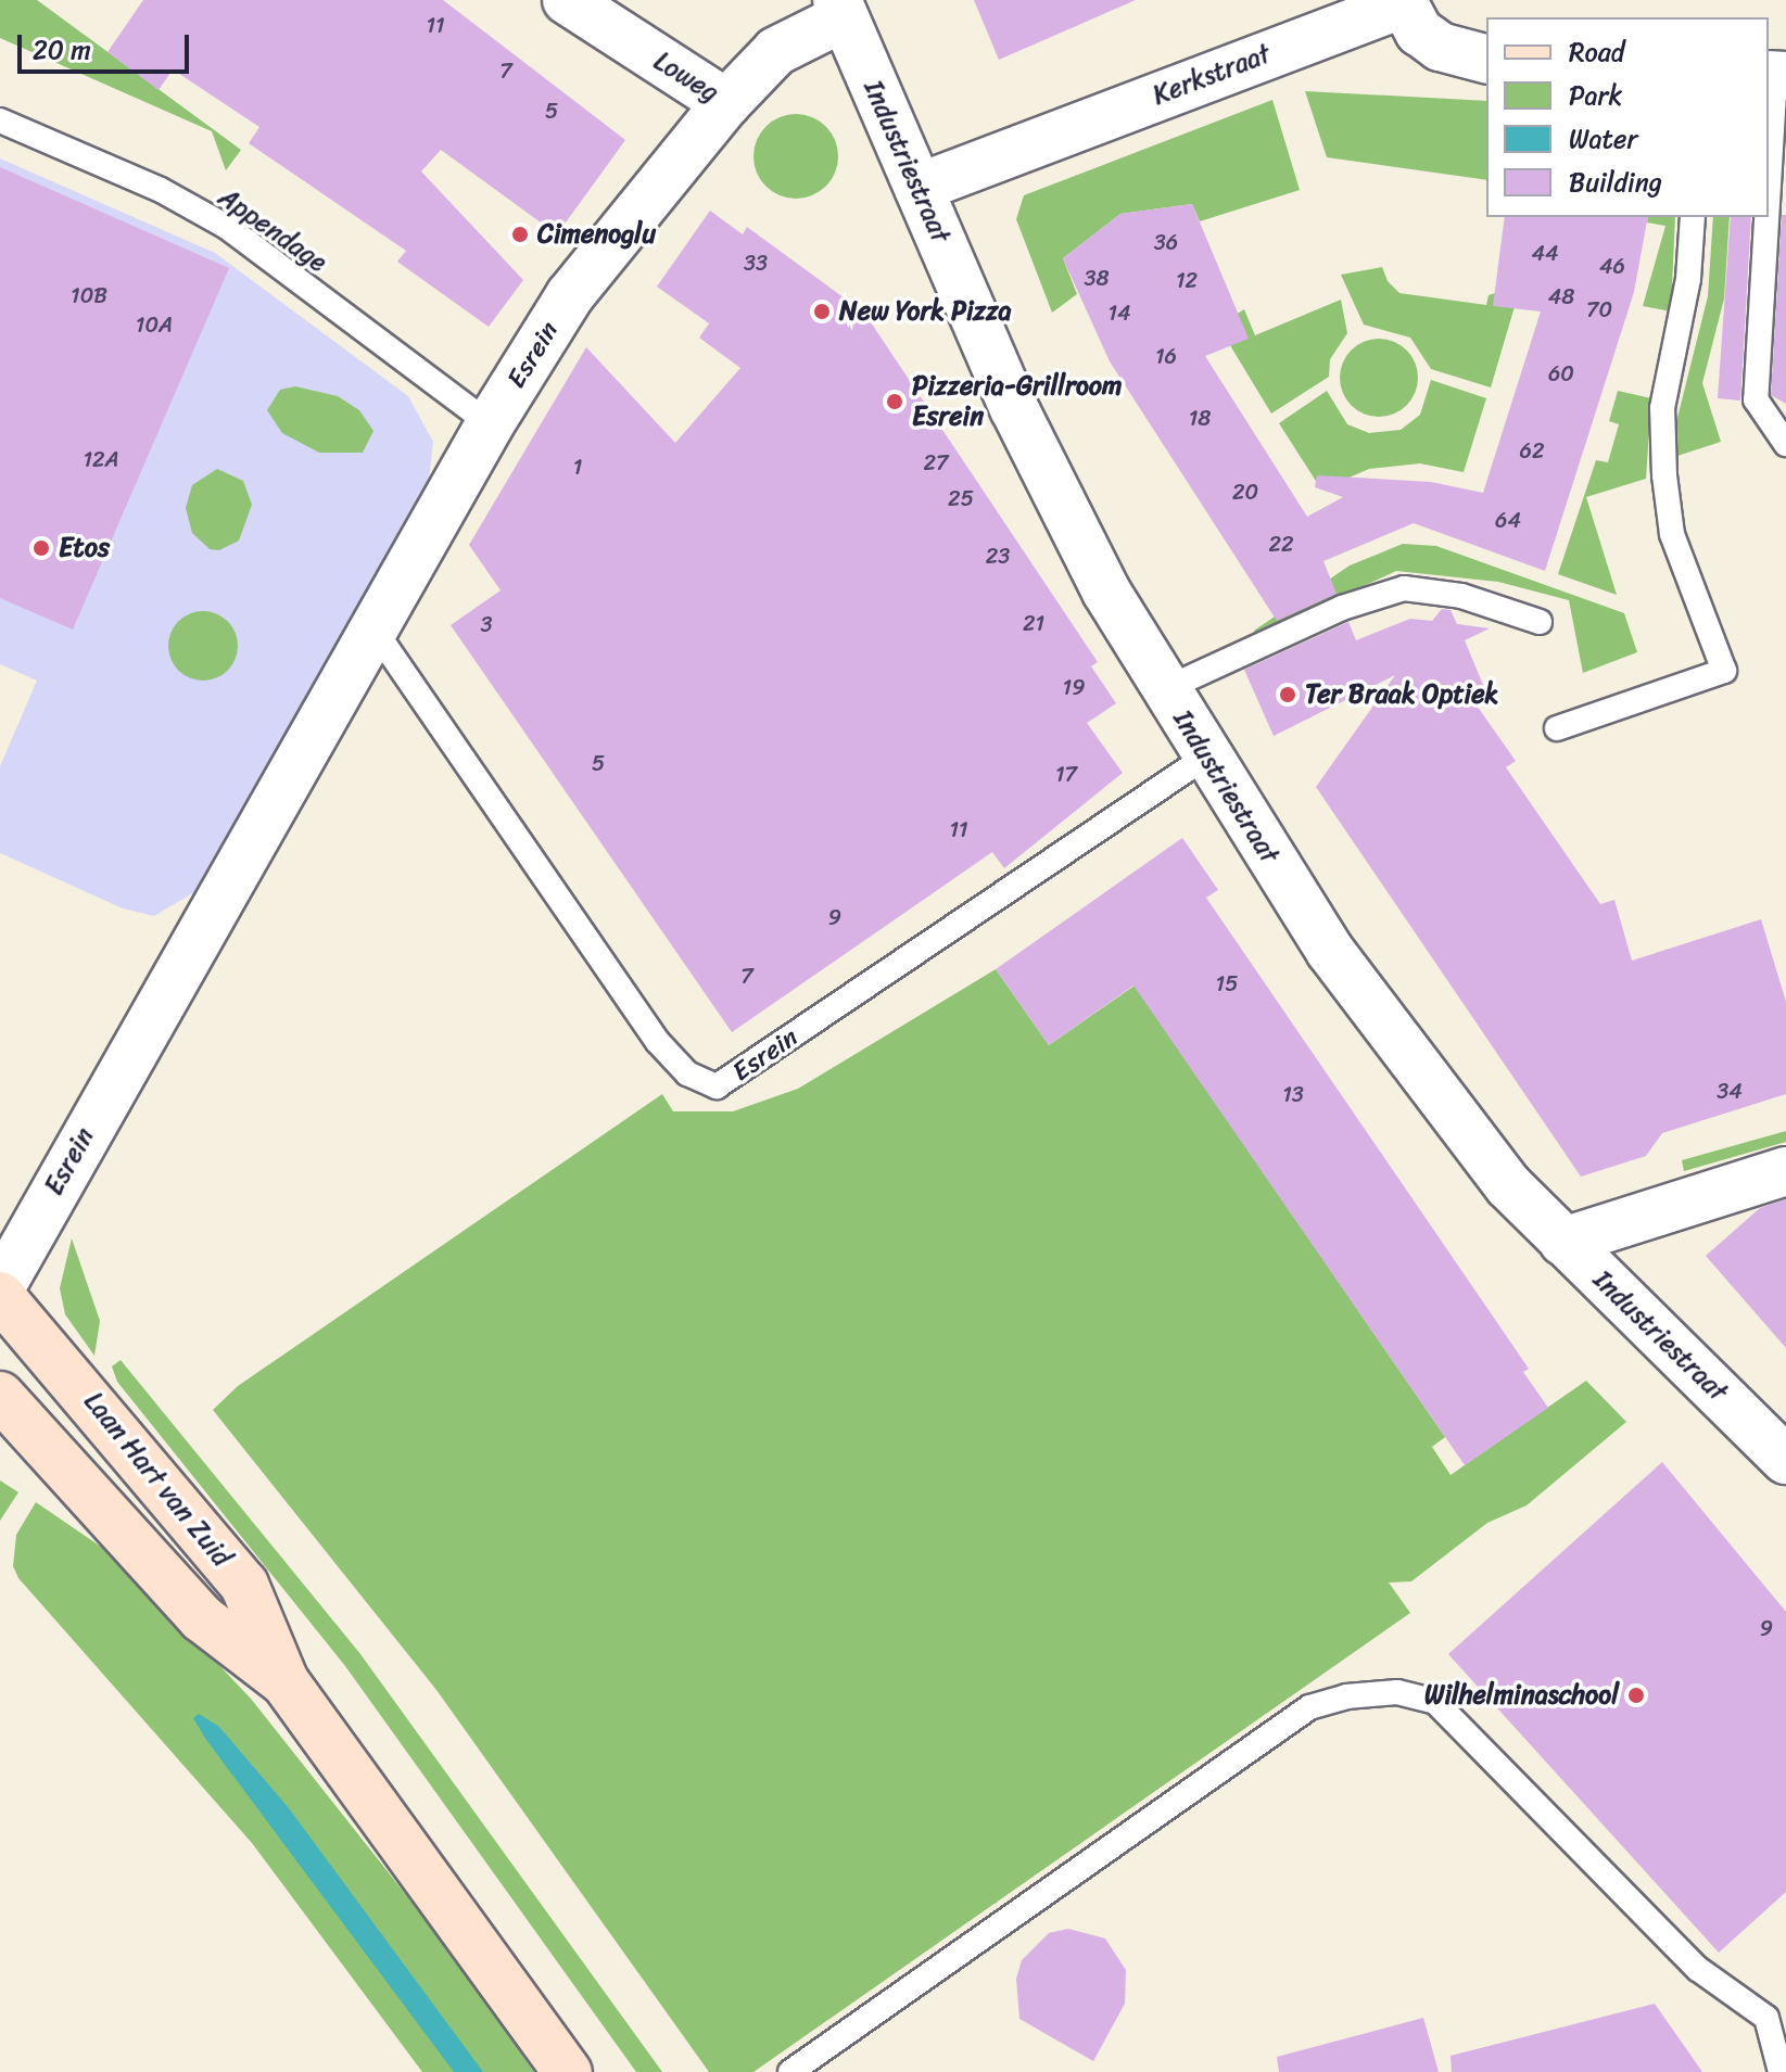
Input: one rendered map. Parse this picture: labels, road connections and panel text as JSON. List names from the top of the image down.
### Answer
{
  "streets": {
    "main road": ["Laan Hart van Zuid"],
    "street": [
      "Kerkstraat",
      "Loweg",
      "Industriestraat",
      "Esrein"
    ],
    "lane": ["Appendage"]
  },
  "crossings": [
    ["Kerkstraat", "Industriestraat"],
    ["Loweg", "Industriestraat"],
    ["Loweg", "Esrein"],
    ["Industriestraat", "Esrein"],
    ["Appendage", "Esrein"]
  ],
  "places": [
    "Cimenoglu",
    "New York Pizza",
    "Pizzeria-Grillroom Esrein",
    "Etos",
    "Ter Braak Optiek",
    "Wilhelminaschool"
  ],
  "house_numbers": [
    "11",
    "7",
    "5",
    "36",
    "44",
    "33",
    "46",
    "38",
    "12",
    "10B",
    "48",
    "70",
    "14",
    "10A",
    "16",
    "60",
    "18",
    "62",
    "12A",
    "27",
    "1",
    "20",
    "25",
    "64",
    "22",
    "23",
    "21",
    "3",
    "19",
    "5",
    "17",
    "11",
    "9",
    "7",
    "15",
    "34",
    "13",
    "9"
  ],
  "legend": [
    "Road",
    "Park",
    "Water",
    "Building"
  ],
  "scale_bar": "20 m"
}
